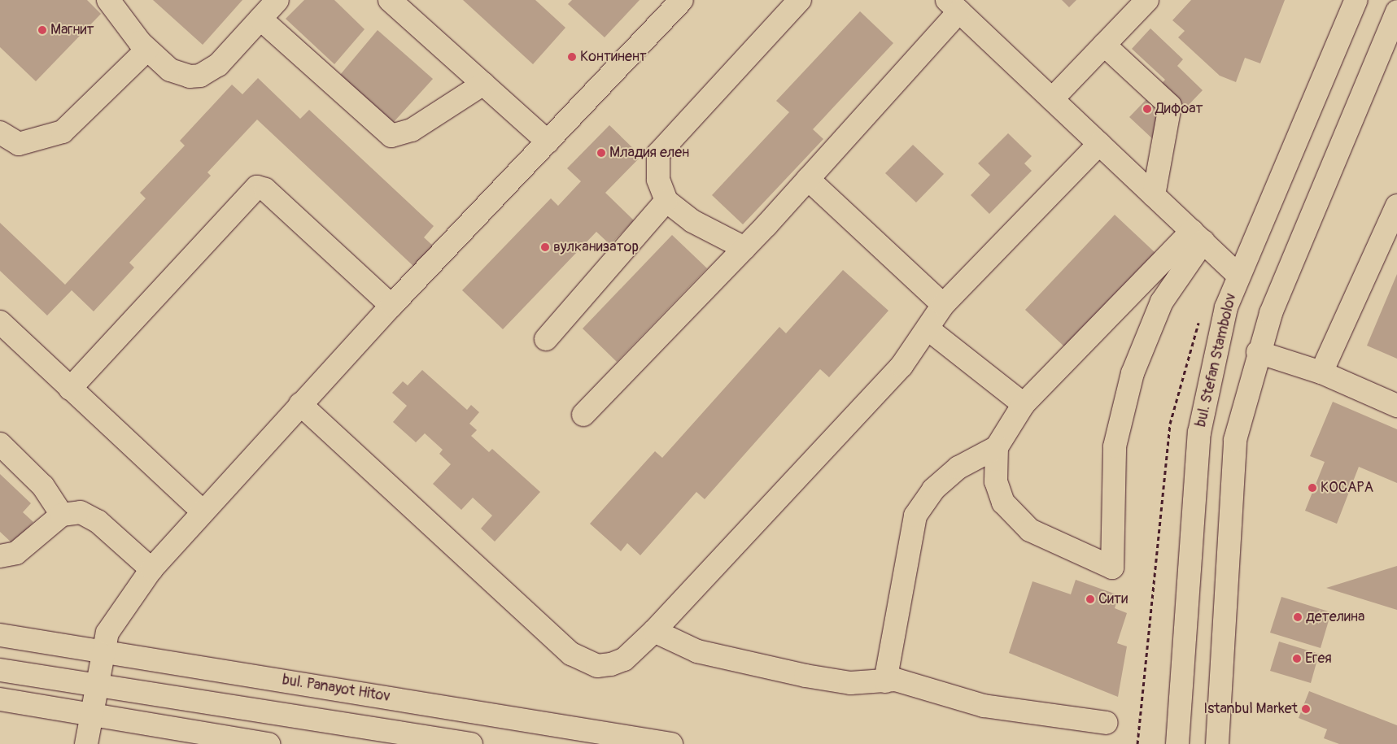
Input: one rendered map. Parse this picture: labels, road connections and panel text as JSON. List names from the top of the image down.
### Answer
{
  "streets": {
    "street": ["bul. Stefan Stambolov", "bul. Panayot Hitov"]
  },
  "places": [
    "Магнит",
    "Континент",
    "Дифоат",
    "Младия елен",
    "вулканизатор",
    "КОСАРА",
    "Сити",
    "детелина",
    "Егея",
    "Istanbul Market"
  ]
}
